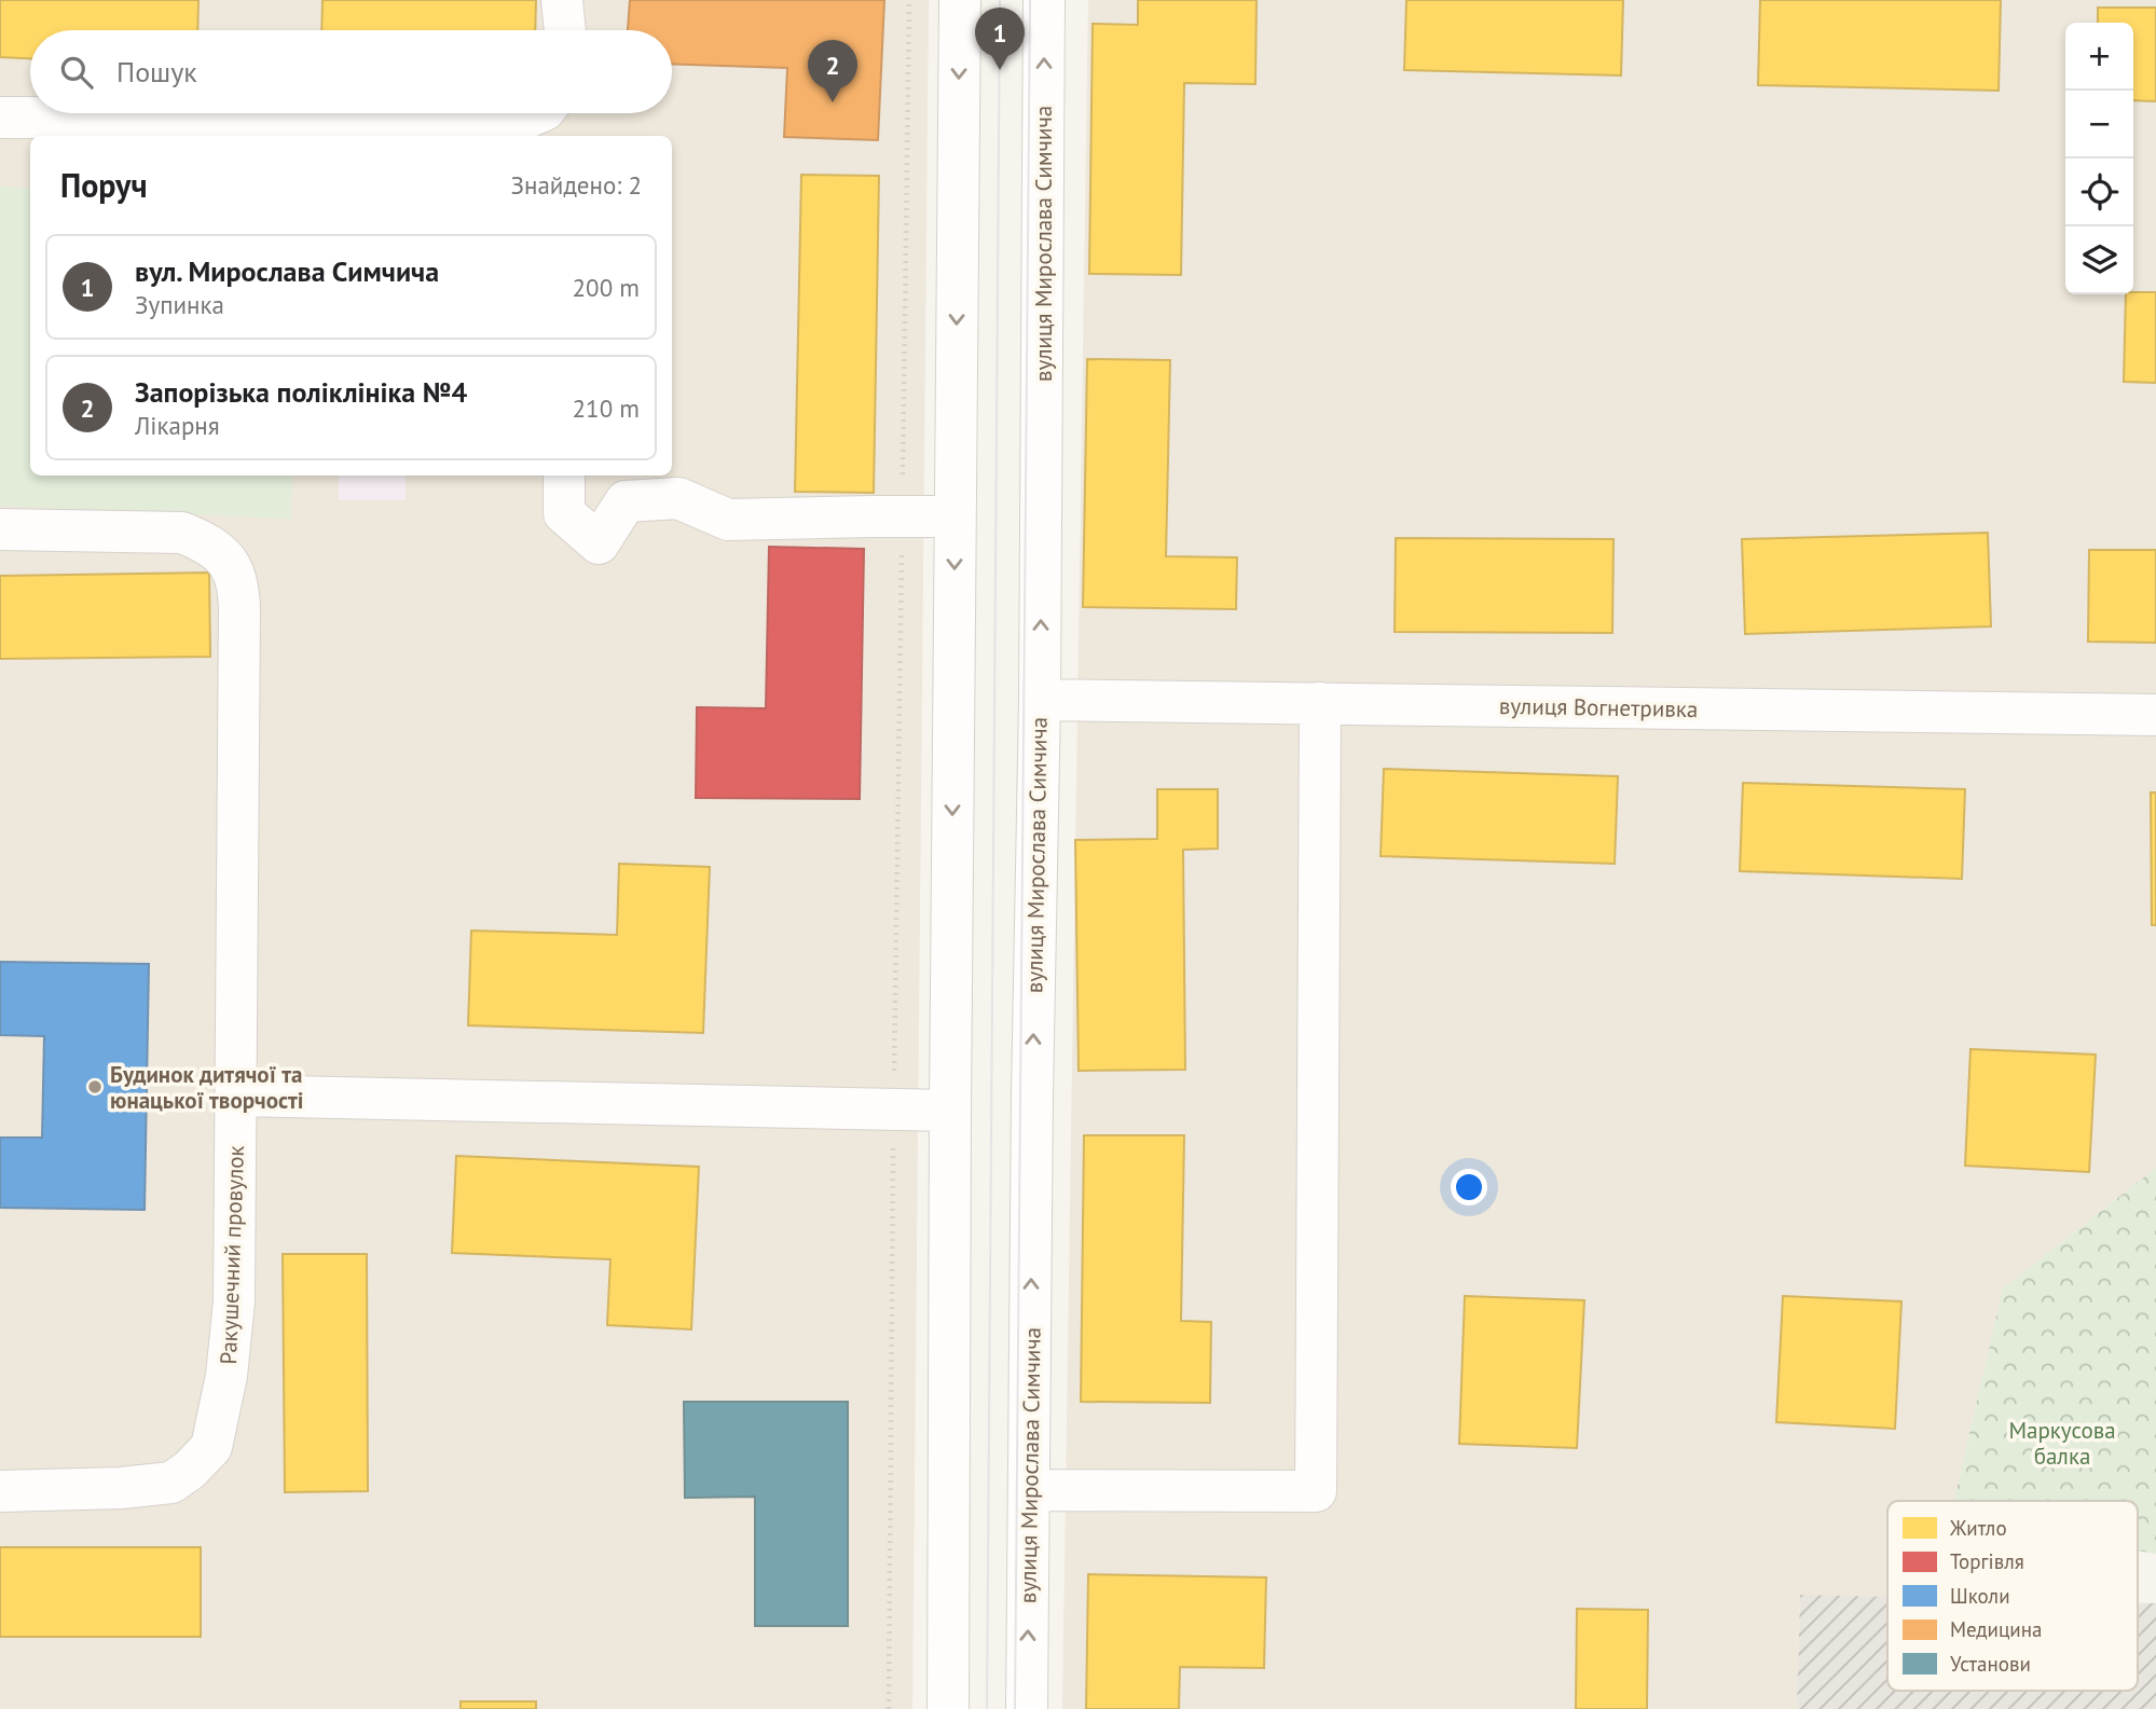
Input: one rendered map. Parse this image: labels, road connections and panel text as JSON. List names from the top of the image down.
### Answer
{
  "streets": {
    "street": ["вулиця Мирослава Симчича", "вулиця Вогнетривка", "Ракушечний провулок"]
  },
  "crossings": [
    ["вулиця Мирослава Симчича", "вулиця Вогнетривка"]
  ],
  "parks": ["Маркусова балка"],
  "places": ["Будинок дитячої та юнацької творчості"],
  "legend": [
    "Житло",
    "Торгівля",
    "Школи",
    "Медицина",
    "Установи"
  ],
  "page": {
    "pins": ["1", "2"],
    "map_buttons": ["+", "−"],
    "search": "Пошук",
    "heading": ["Поруч", "Знайдено: 2"],
    "list": [
      {
        "mark": "1",
        "name": "вул. Мирослава Симчича",
        "note": "Зупинка",
        "value": "200 m"
      },
      {
        "mark": "2",
        "name": "Запорізька поліклініка №4",
        "note": "Лікарня",
        "value": "210 m"
      }
    ]
  }
}
